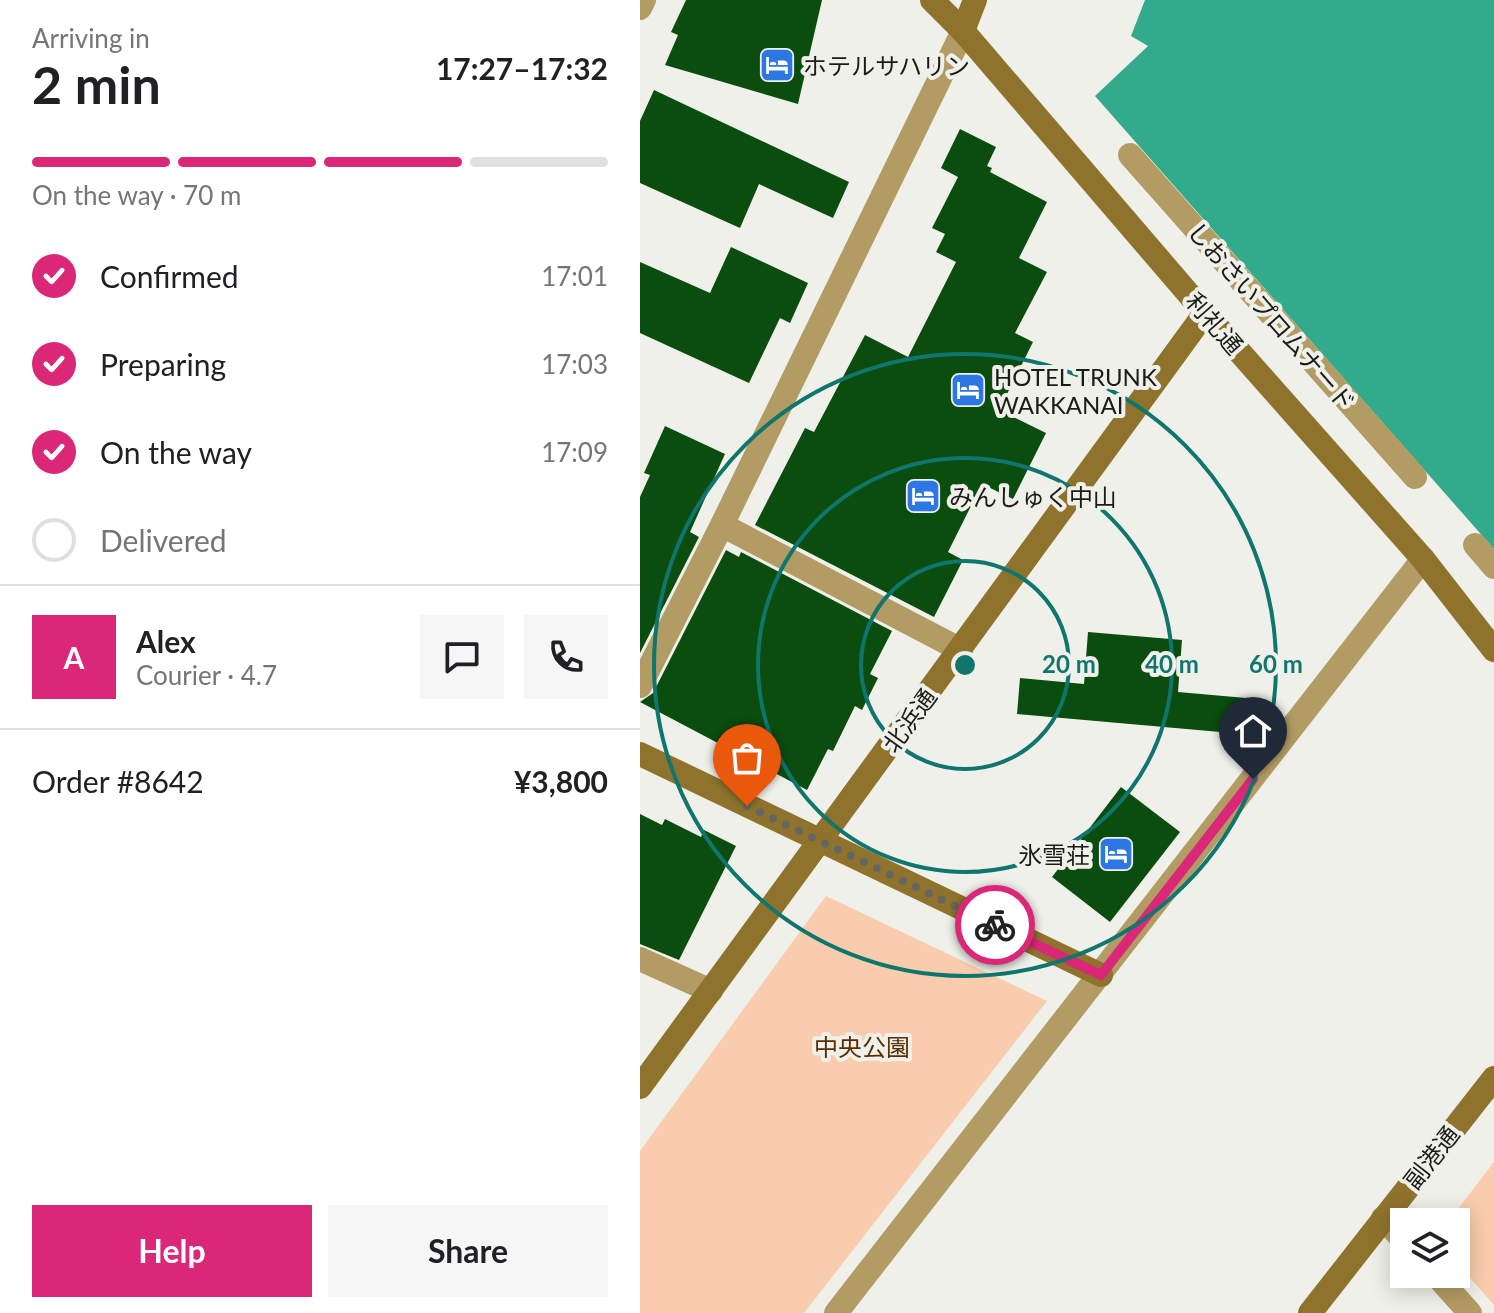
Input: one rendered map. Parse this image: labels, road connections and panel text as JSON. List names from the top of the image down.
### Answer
{
  "streets": {
    "street": [
      "しおさいプロムナード",
      "利礼通",
      "北浜通",
      "副港通"
    ]
  },
  "crossings": [
    ["利礼通", "北浜通"]
  ],
  "parks": ["中央公園"],
  "places": {
    "hotel": [
      "ホテルサハリン",
      "HOTEL TRUNK WAKKANAI",
      "みんしゅく中山",
      "氷雪荘"
    ]
  },
  "page": {
    "heading": ["2 min", "Arriving in", "17:27–17:32"],
    "panel": [
      "Alex",
      "Courier · 4.7",
      "Order #8642",
      "¥3,800"
    ],
    "bar": "On the way · 70 m",
    "list": [
      ["Confirmed", "17:01"],
      ["Preparing", "17:03"],
      ["On the way", "17:09"],
      "Delivered"
    ],
    "round": "A",
    "buttons": ["Help", "Share"]
  },
  "rings": ["20 m", "40 m", "60 m"]
}
